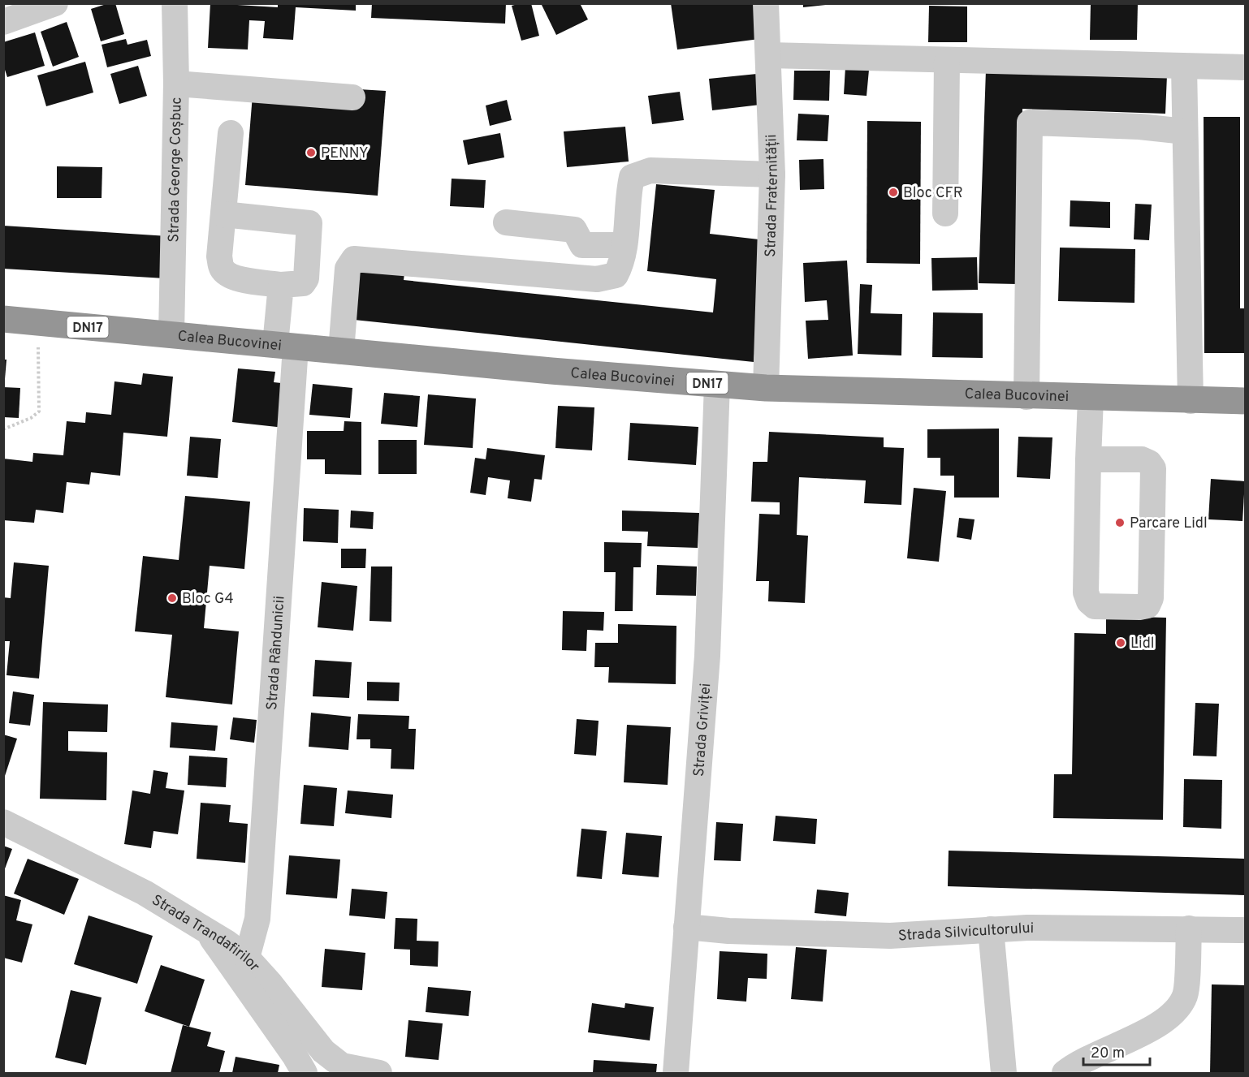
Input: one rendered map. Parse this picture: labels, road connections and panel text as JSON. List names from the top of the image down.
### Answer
{
  "streets": {
    "highway": ["DN17", "Calea Bucovinei"],
    "street": [
      "Strada George Coșbuc",
      "Strada Fraternității",
      "Strada Rândunicii",
      "Strada Griviței",
      "Strada Silvicultorului",
      "Strada Trandafirilor"
    ]
  },
  "crossings": [
    ["Strada George Coșbuc", "Calea Bucovinei"],
    ["Strada Fraternității", "Calea Bucovinei"],
    ["Calea Bucovinei", "Strada Rândunicii"],
    ["Calea Bucovinei", "Strada Griviței"],
    ["Strada Rândunicii", "Strada Trandafirilor"],
    ["Strada Griviței", "Strada Silvicultorului"]
  ],
  "places": [
    "PENNY",
    "Bloc CFR",
    "Parcare Lidl",
    "Bloc G4",
    "Lidl"
  ],
  "scale_bar": "20 m"
}
